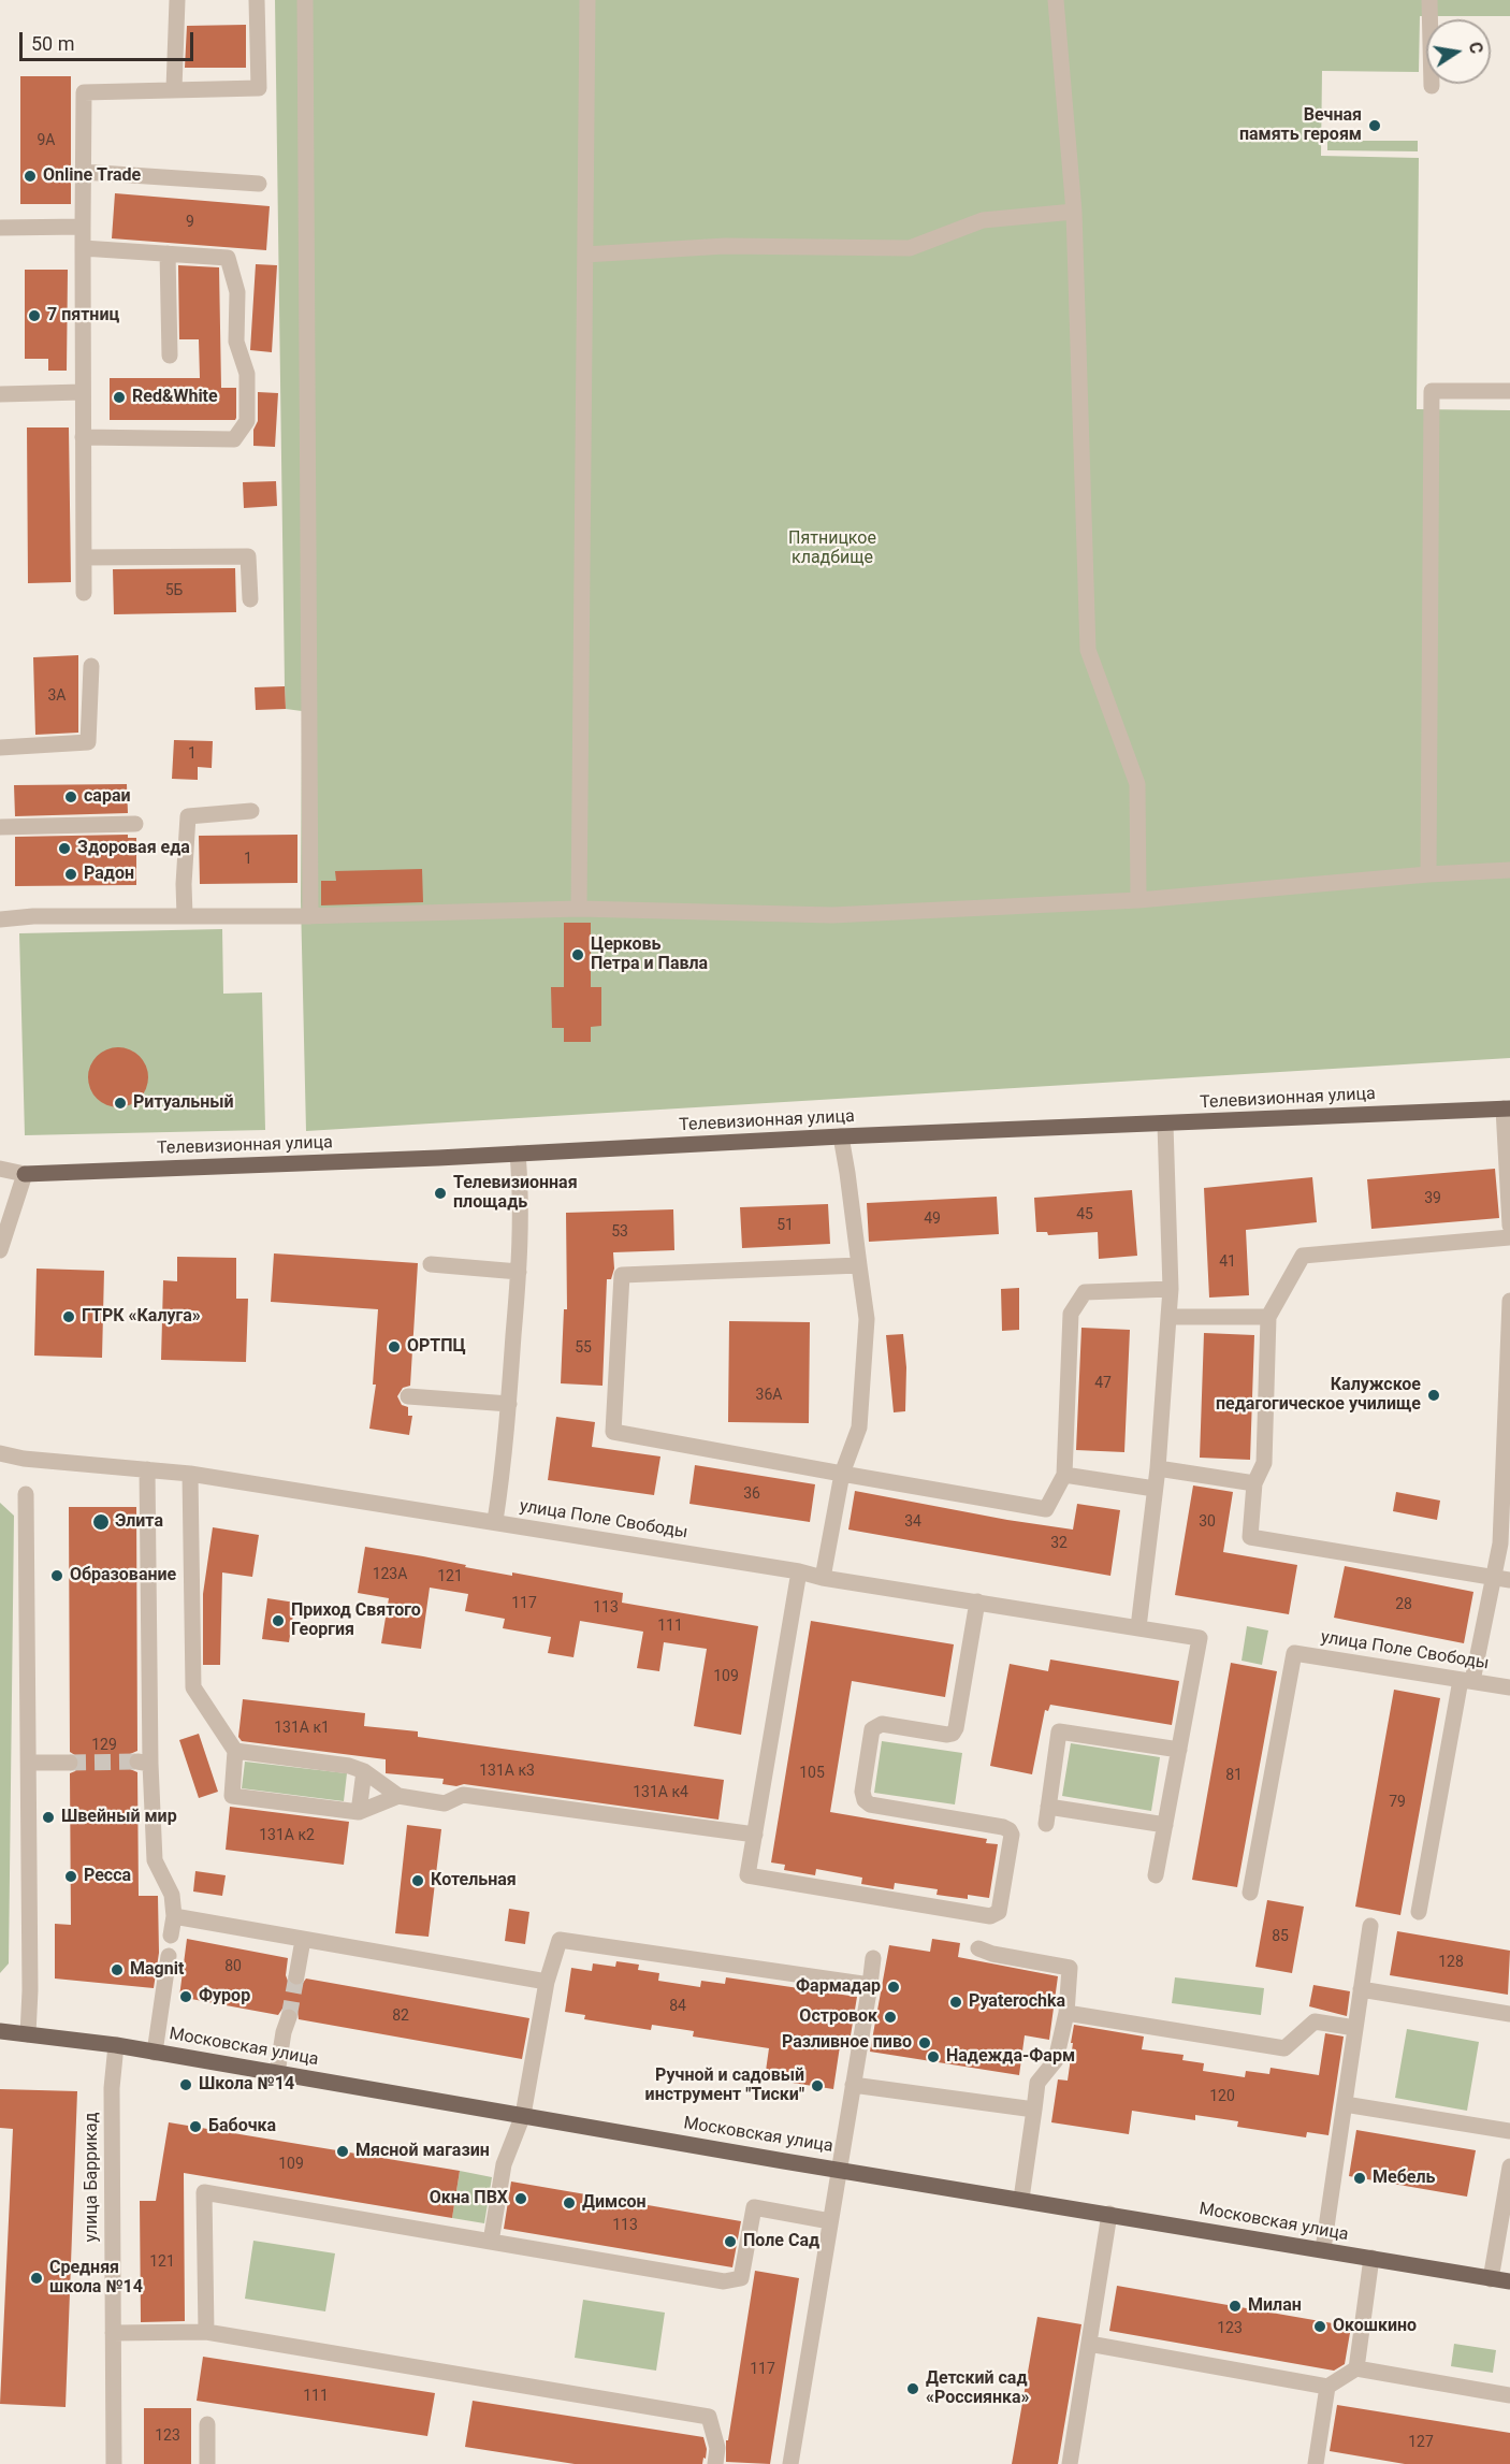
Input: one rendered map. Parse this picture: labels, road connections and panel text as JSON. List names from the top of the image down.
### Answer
{
  "streets": {
    "main road": ["Телевизионная улица", "Московская улица"],
    "street": ["улица Поле Свободы", "улица Баррикад"]
  },
  "crossings": [
    ["Московская улица", "улица Баррикад"]
  ],
  "parks": ["Пятницкое кладбище"],
  "places": [
    "Вечная память героям",
    "Online Trade",
    "7 пятниц",
    "Red&White",
    "сараи",
    "Здоровая еда",
    "Радон",
    "Церковь Петра и Павла",
    "Ритуальный",
    "Телевизионная площадь",
    "ГТРК «Калуга»",
    "ОРТПЦ",
    "Калужское педагогическое училище",
    "Элита",
    "Образование",
    "Приход Святого Георгия",
    "Швейный мир",
    "Ресса",
    "Котельная",
    "Magnit",
    "Фармадар",
    "Фурор",
    "Pyaterochka",
    "Островок",
    "Разливное пиво",
    "Надежда-Фарм",
    "Школа №14",
    "Ручной и садовый инструмент \"Тиски\"",
    "Бабочка",
    "Мясной магазин",
    "Мебель",
    "Окна ПВХ",
    "Димсон",
    "Поле Сад",
    "Средняя школа №14",
    "Милан",
    "Окошкино",
    "Детский сад «Россиянка»"
  ],
  "house_numbers": [
    "9А",
    "9",
    "5Б",
    "3А",
    "1",
    "1",
    "39",
    "45",
    "49",
    "51",
    "53",
    "41",
    "55",
    "47",
    "36А",
    "36",
    "34",
    "30",
    "32",
    "123А",
    "121",
    "117",
    "28",
    "113",
    "111",
    "109",
    "131А к1",
    "129",
    "131А к3",
    "105",
    "81",
    "131А к4",
    "79",
    "131А к2",
    "85",
    "128",
    "80",
    "84",
    "82",
    "120",
    "109",
    "113",
    "121",
    "123",
    "117",
    "111",
    "123",
    "127"
  ],
  "scale_bar": "50 m",
  "north": "right"
}
